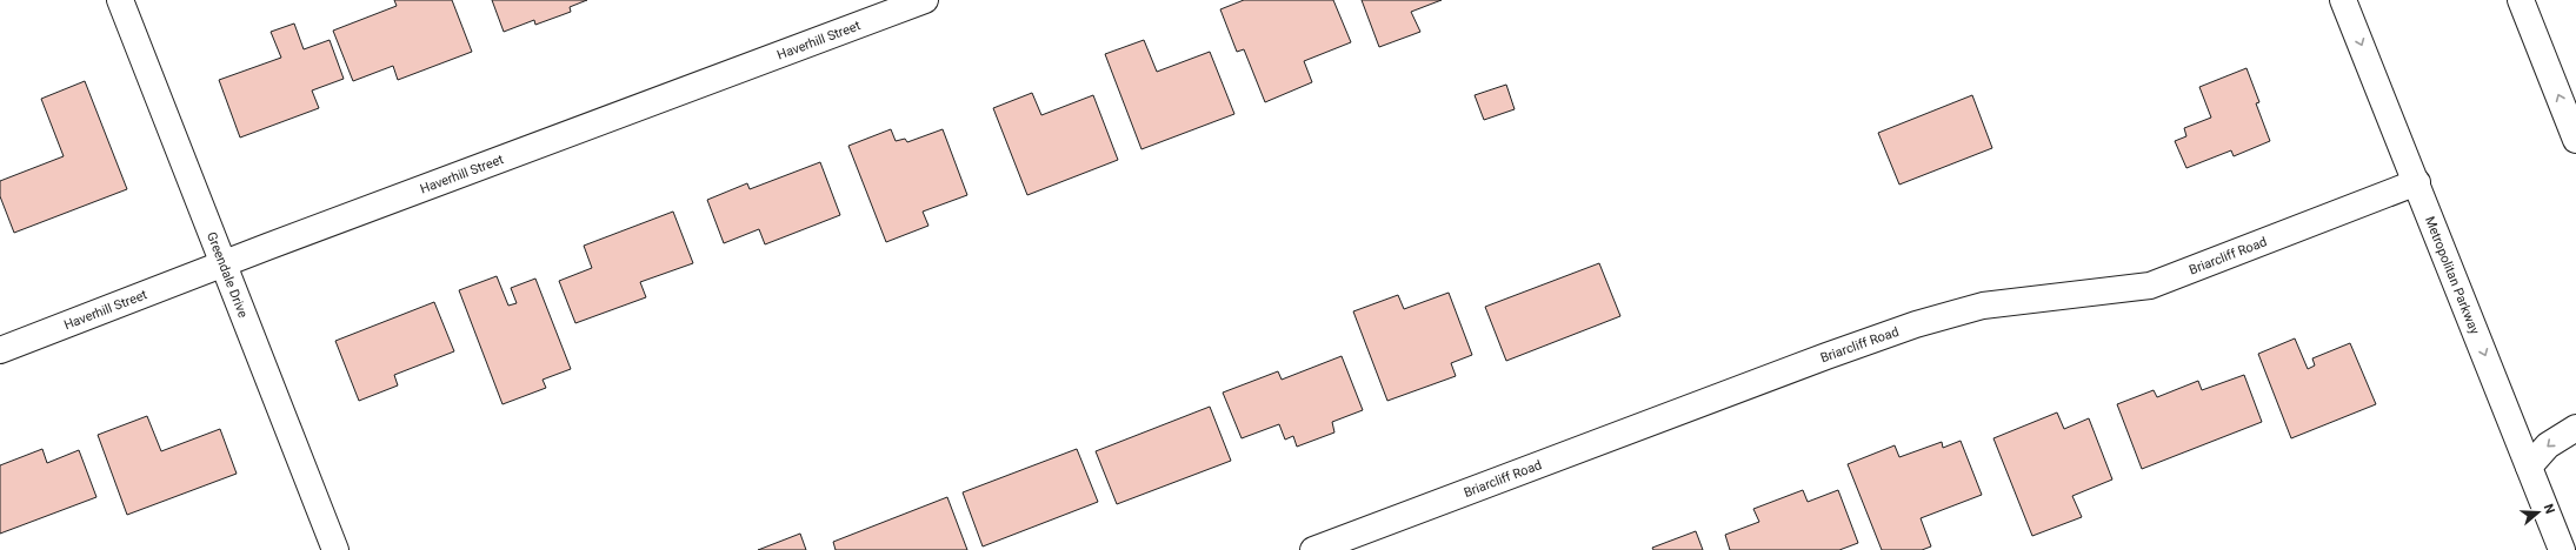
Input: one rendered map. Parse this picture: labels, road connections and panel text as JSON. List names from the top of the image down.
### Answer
{
  "streets": {
    "street": [
      "Haverhill Street",
      "Briarcliff Road",
      "Greendale Drive",
      "Metropolitan Parkway"
    ]
  },
  "crossings": [
    ["Haverhill Street", "Greendale Drive"],
    ["Briarcliff Road", "Metropolitan Parkway"]
  ],
  "one_way": ["Metropolitan Parkway"],
  "north": "right"
}
